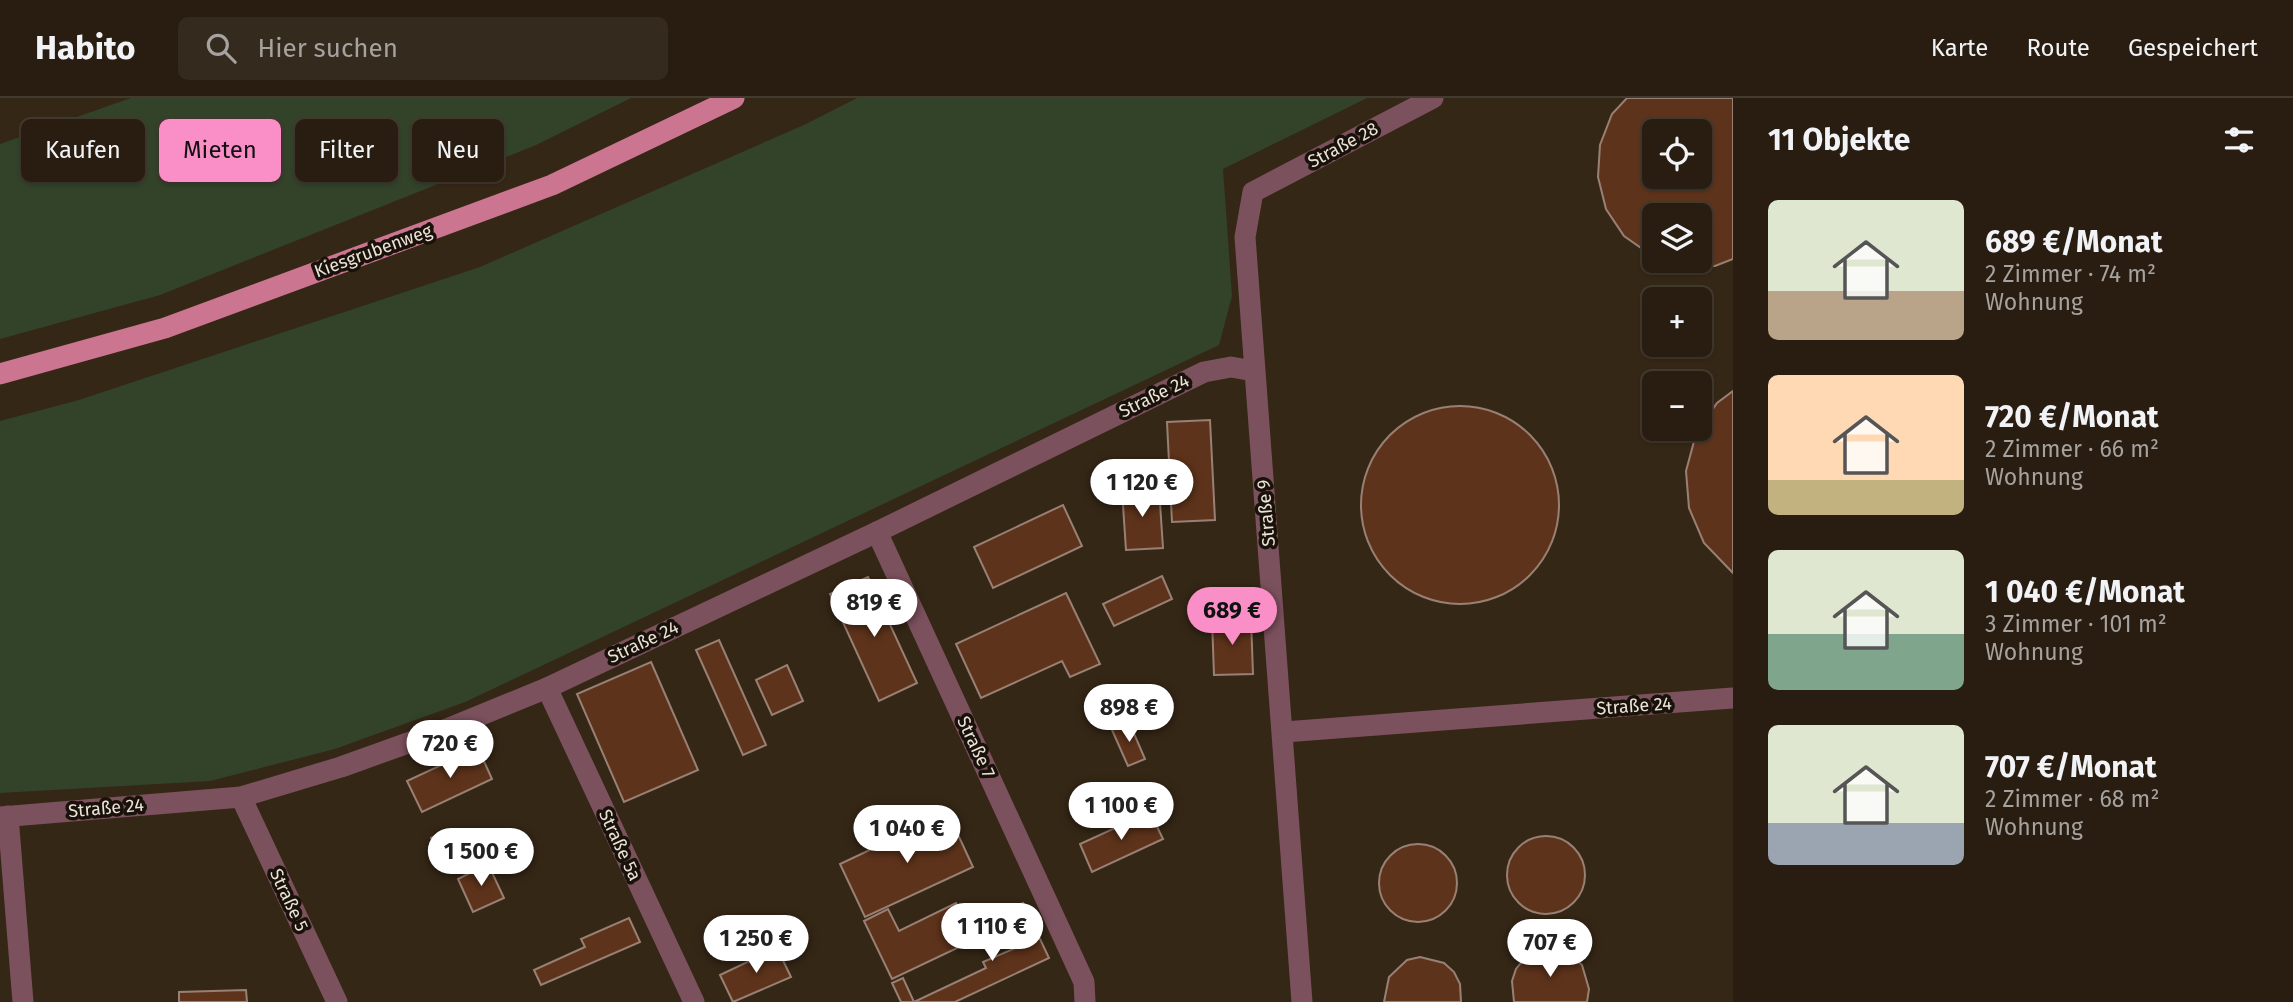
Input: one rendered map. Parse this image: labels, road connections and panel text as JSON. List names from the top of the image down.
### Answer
{
  "streets": {
    "main road": ["Kiesgrubenweg"],
    "lane": [
      "Straße 28",
      "Straße 24",
      "Straße 9",
      "Straße 7",
      "Straße 5a",
      "Straße 5"
    ]
  },
  "crossings": [
    ["Straße 28", "Straße 9"],
    ["Straße 24", "Straße 9"],
    ["Straße 24", "Straße 7"],
    ["Straße 24", "Straße 5a"],
    ["Straße 24", "Straße 5"]
  ],
  "page": {
    "header": "Habito",
    "search": "Hier suchen",
    "nav": ["Karte", "Route", "Gespeichert"],
    "heading": "11 Objekte",
    "map_buttons": ["+", "−"],
    "chip": [
      "Kaufen",
      "Mieten",
      "Filter",
      "Neu"
    ],
    "list": [
      {
        "name": "689 €/Monat",
        "note": "2 Zimmer · 74 m² · Wohnung"
      },
      {
        "name": "720 €/Monat",
        "note": "2 Zimmer · 66 m² · Wohnung"
      },
      {
        "name": "1 040 €/Monat",
        "note": "3 Zimmer · 101 m² · Wohnung"
      },
      {
        "name": "707 €/Monat",
        "note": "2 Zimmer · 68 m² · Wohnung"
      }
    ],
    "price": [
      "1 120 €",
      "819 €",
      "689 €",
      "898 €",
      "720 €",
      "1 100 €",
      "1 040 €",
      "1 500 €",
      "1 110 €",
      "1 250 €",
      "707 €"
    ]
  }
}
